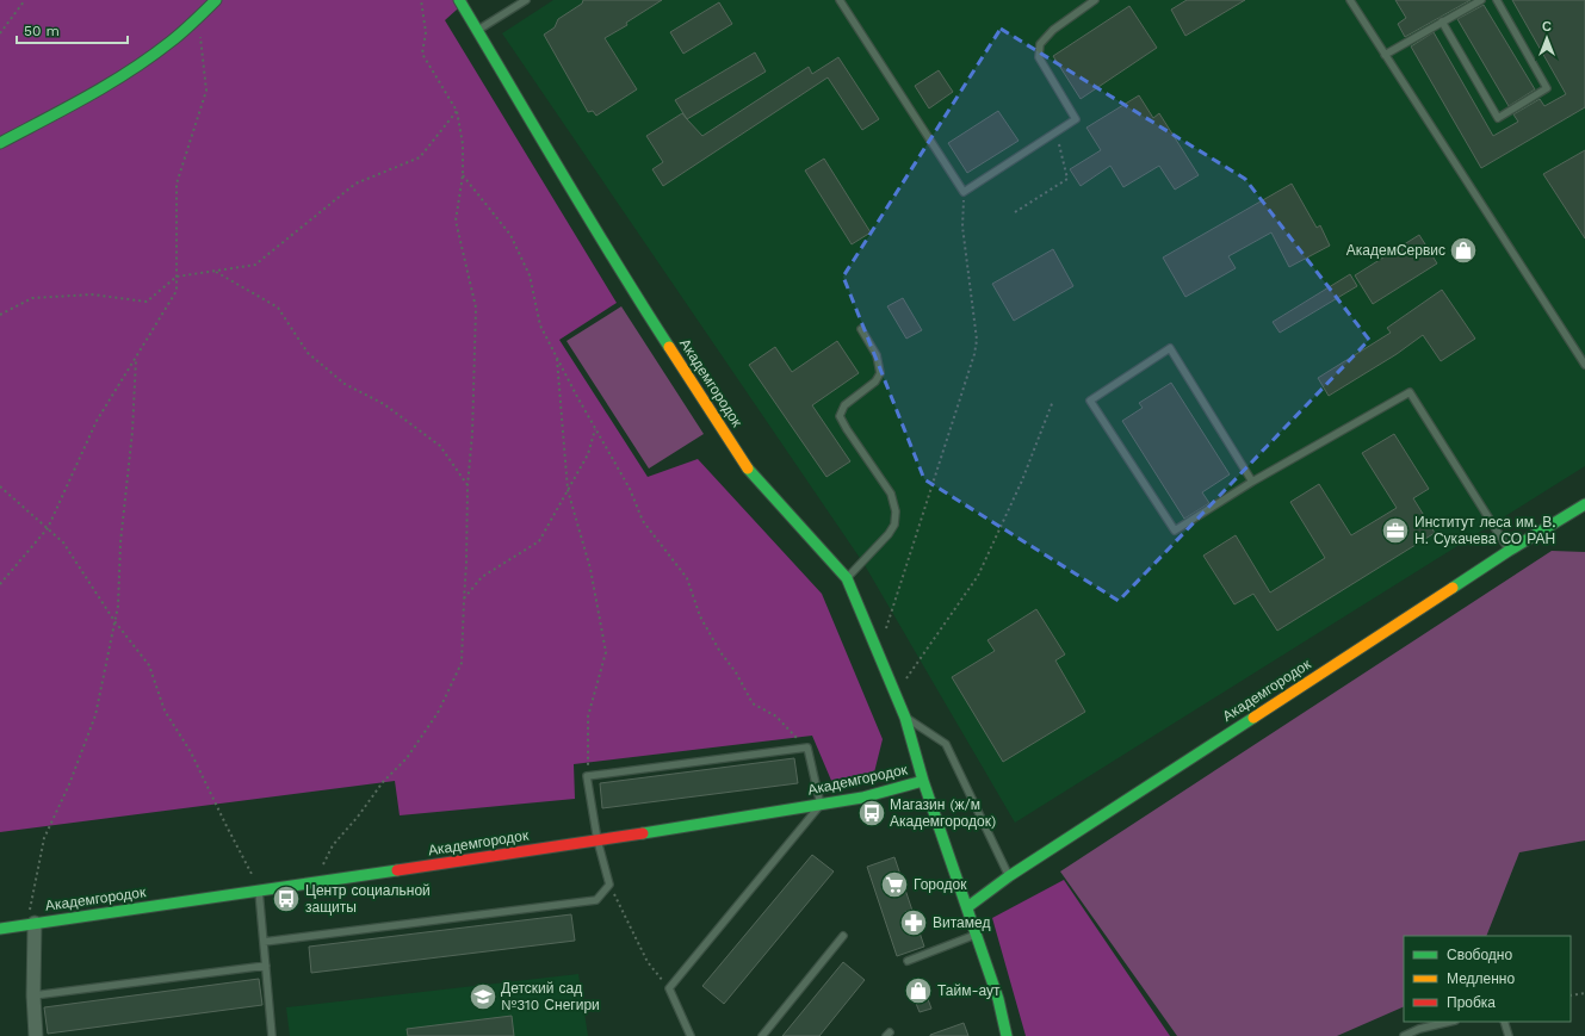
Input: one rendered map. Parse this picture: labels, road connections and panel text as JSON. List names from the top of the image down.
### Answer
{
  "streets": {
    "street": ["Академгородок"]
  },
  "places": {
    "shop": ["АкадемСервис", "Тайм-аут"],
    "office": ["Институт леса им. В. Н. Сукачева СО РАН"],
    "bus stop": ["Магазин (ж/м Академгородок)", "Центр социальной защиты"],
    "supermarket": ["Городок"],
    "pharmacy": ["Витамед"],
    "school or university": ["Детский сад №310 Снегири"]
  },
  "legend": ["Свободно", "Медленно", "Пробка"],
  "scale_bar": "50 m",
  "north": "top"
}
